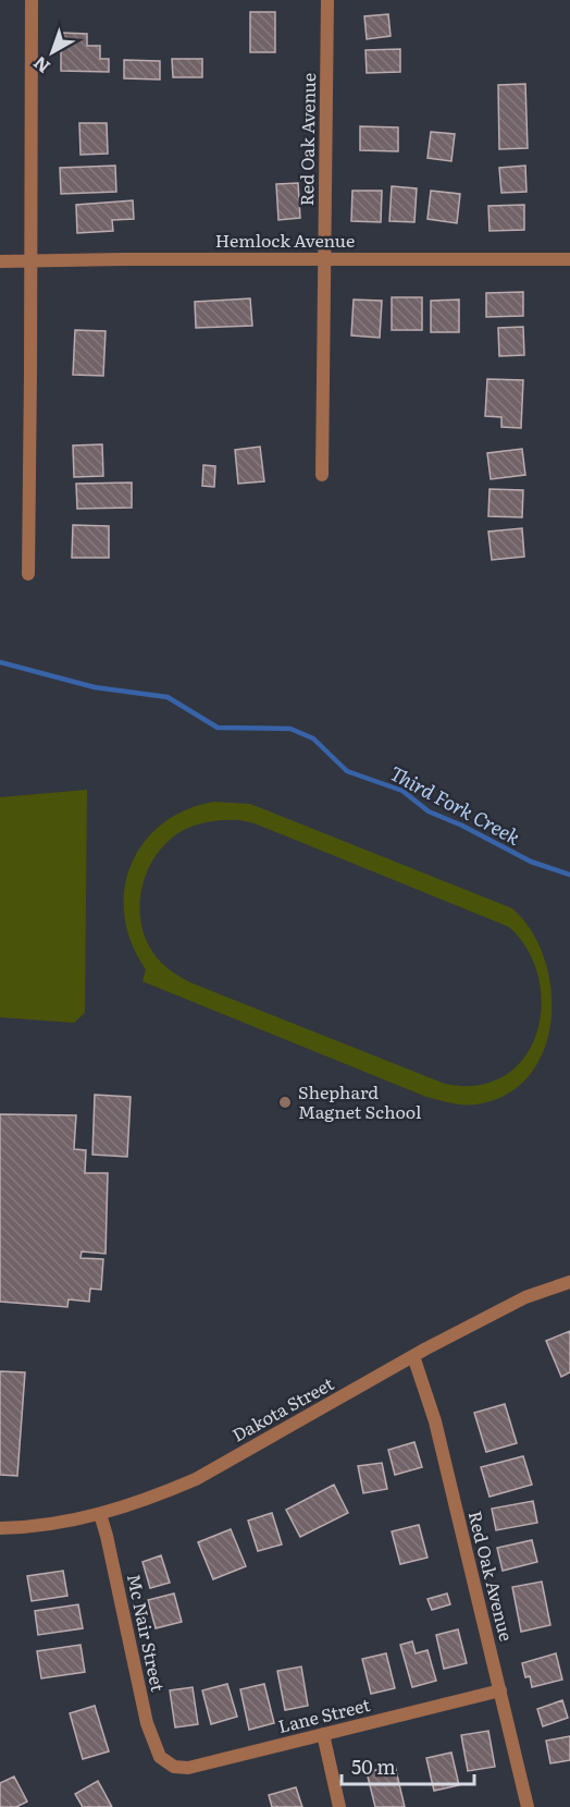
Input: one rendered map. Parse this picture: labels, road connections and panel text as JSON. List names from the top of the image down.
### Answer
{
  "streets": {
    "street": [
      "Red Oak Avenue",
      "Hemlock Avenue",
      "Dakota Street",
      "Mc Nair Street",
      "Lane Street"
    ]
  },
  "crossings": [
    ["Red Oak Avenue", "Hemlock Avenue"],
    ["Red Oak Avenue", "Dakota Street"],
    ["Red Oak Avenue", "Lane Street"],
    ["Dakota Street", "Mc Nair Street"],
    ["Mc Nair Street", "Lane Street"]
  ],
  "water": ["Third Fork Creek"],
  "places": ["Shephard Magnet School"],
  "scale_bar": "50 m",
  "north": "bottom left"
}
